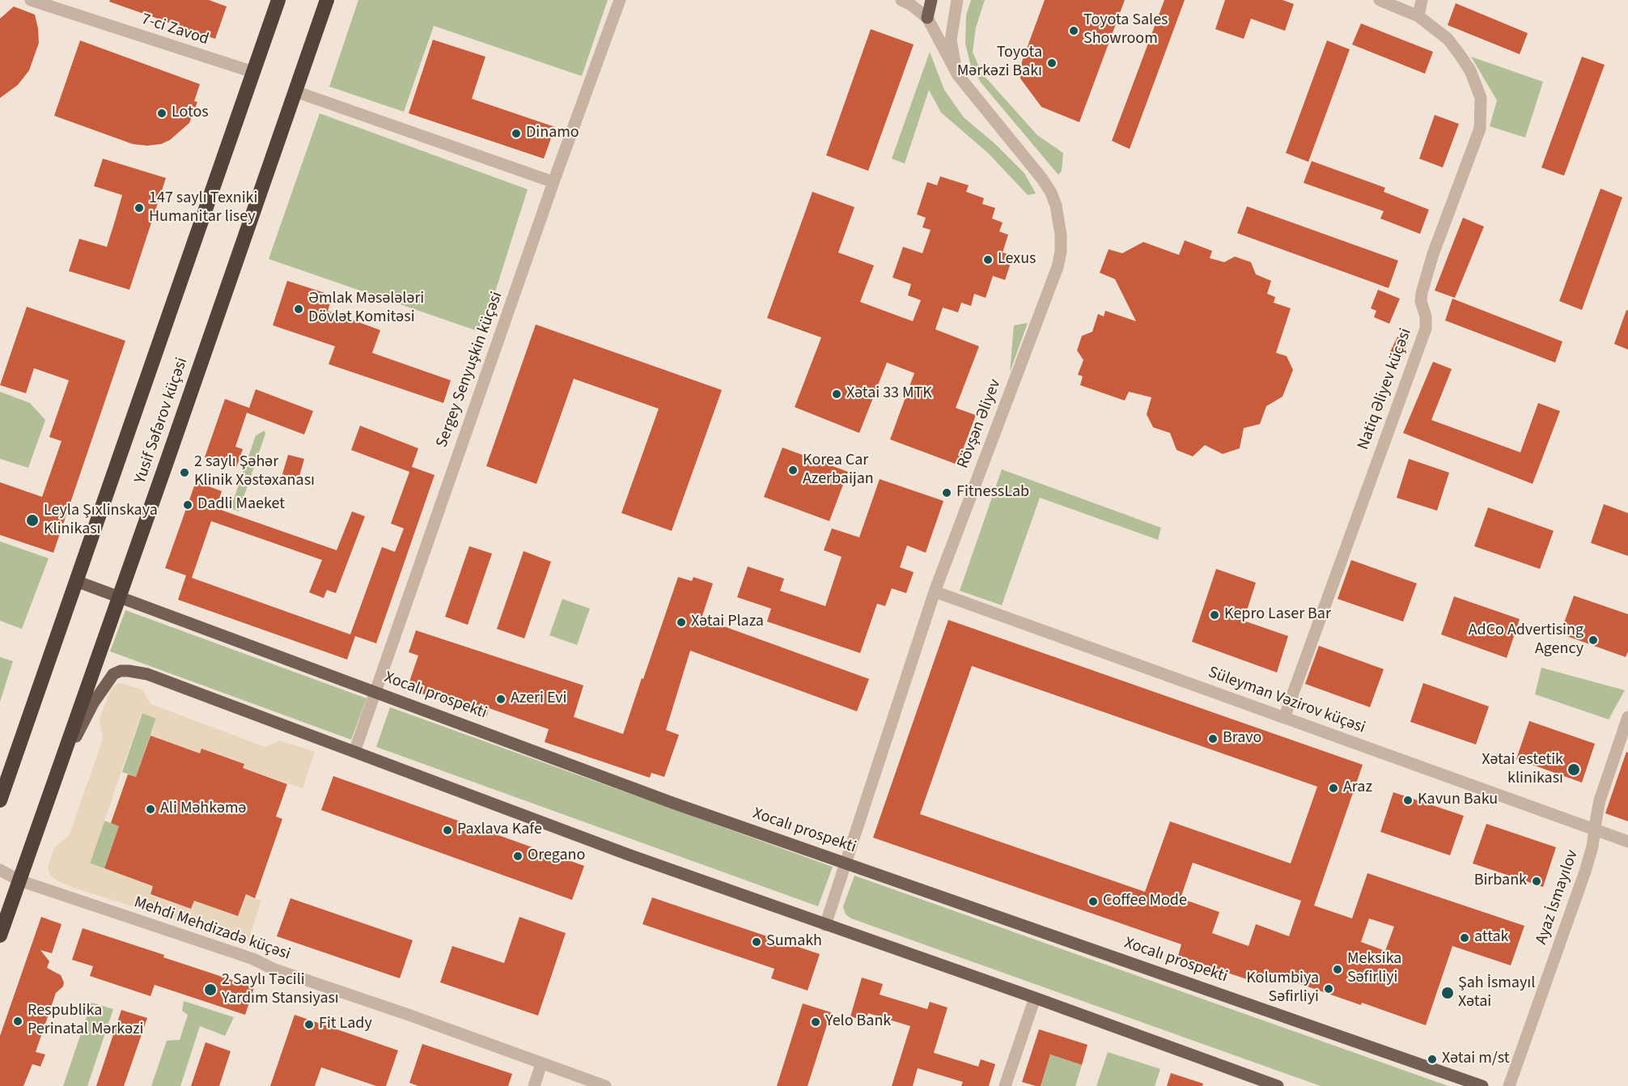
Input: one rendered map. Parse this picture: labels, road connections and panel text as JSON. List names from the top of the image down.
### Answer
{
  "streets": {
    "highway": ["Yusif Səfərov küçəsi"],
    "main road": ["Xocalı prospekti"],
    "street": [
      "7-ci Zavod",
      "Sergey Senyuşkin küçəsi",
      "Natiq Əliyev küçəsi",
      "Rövşən Əliyev",
      "Süleyman Vəzirov küçəsi",
      "Ayaz İsmayılov",
      "Mehdi Mehdizadə küçəsi"
    ]
  },
  "crossings": [
    ["7-ci Zavod", "Yusif Səfərov küçəsi"],
    ["Sergey Senyuşkin küçəsi", "Xocalı prospekti"],
    ["Natiq Əliyev küçəsi", "Süleyman Vəzirov küçəsi"],
    ["Yusif Səfərov küçəsi", "Xocalı prospekti"],
    ["Yusif Səfərov küçəsi", "Mehdi Mehdizadə küçəsi"],
    ["Rövşən Əliyev", "Xocalı prospekti"],
    ["Rövşən Əliyev", "Süleyman Vəzirov küçəsi"],
    ["Süleyman Vəzirov küçəsi", "Ayaz İsmayılov"]
  ],
  "places": [
    "Toyota Sales Showroom",
    "Toyota Mərkəzi Bakı",
    "Lotos",
    "Dinamo",
    "147 saylı Texniki Humanitar lisey",
    "Lexus",
    "Əmlak Məsələləri Dövlət Komitəsi",
    "Xətai 33 MTK",
    "Korea Car Azerbaijan",
    "2 saylı Şəhər Klinik Xəstəxanası",
    "FitnessLab",
    "Dadli Maeket",
    "Leyla Şıxlinskaya Klinikası",
    "Kepro Laser Bar",
    "Xətai Plaza",
    "AdCo Advertising Agency",
    "Azeri Evi",
    "Bravo",
    "Xətai estetik klinikası",
    "Araz",
    "Kavun Baku",
    "Ali Məhkəmə",
    "Paxlava Kafe",
    "Oregano",
    "Birbank",
    "Coffee Mode",
    "attak",
    "Sumakh",
    "Meksika Səfirliyi",
    "Kolumbiya Səfirliyi",
    "2 Saylı Təcili Yardım Stansiyası",
    "Şah İsmayıl Xətai",
    "Respublika Perinatal Mərkəzi",
    "Yelo Bank",
    "Fit Lady",
    "Xətai m/st"
  ]
}
